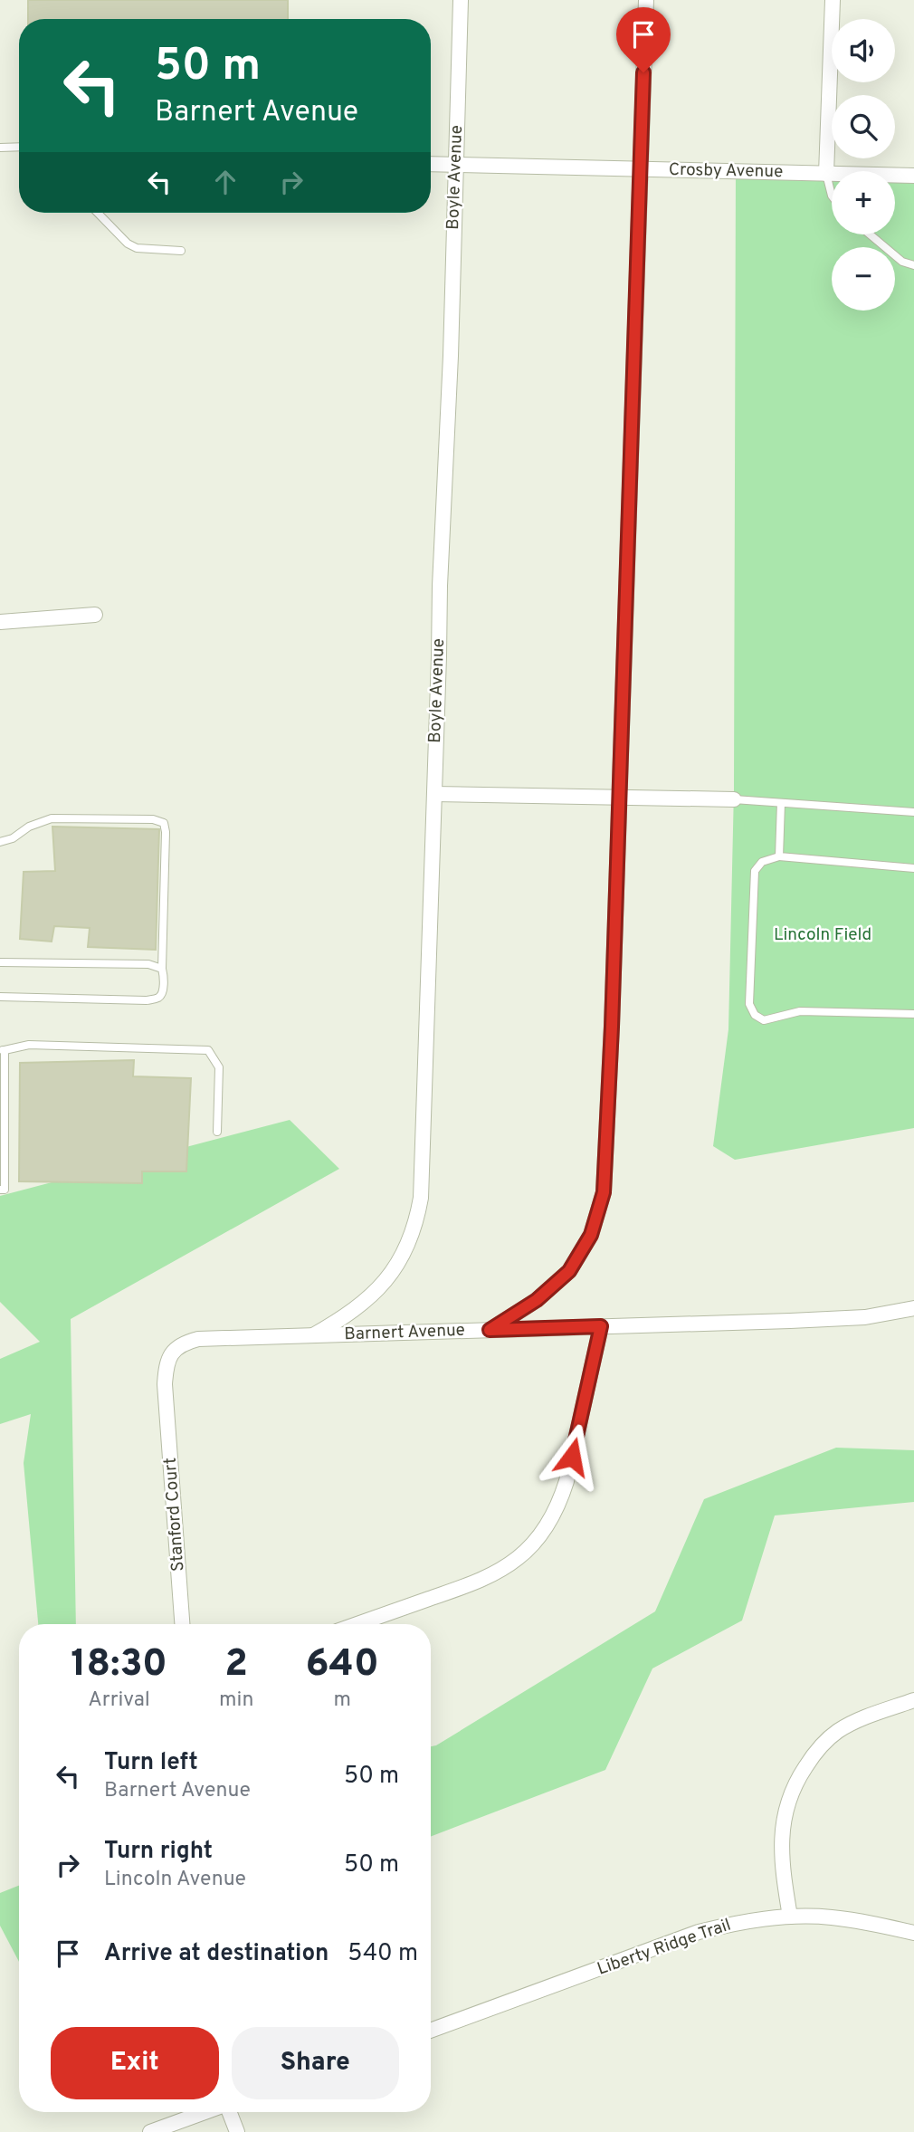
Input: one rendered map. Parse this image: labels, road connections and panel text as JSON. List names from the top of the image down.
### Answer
{
  "streets": {
    "street": [
      "Crosby Avenue",
      "Boyle Avenue",
      "Barnert Avenue",
      "Stanford Court",
      "Liberty Ridge Trail"
    ]
  },
  "crossings": [
    ["Crosby Avenue", "Boyle Avenue"],
    ["Boyle Avenue", "Barnert Avenue"],
    ["Barnert Avenue", "Stanford Court"]
  ],
  "parks": ["Lincoln Field"],
  "page": {
    "map_buttons": ["+", "−"],
    "turn": ["50 m", "Barnert Avenue"],
    "eta": [
      "18:30",
      "Arrival",
      "2",
      "min",
      "640",
      "m"
    ],
    "list": [
      {
        "name": "Turn left",
        "note": "Barnert Avenue",
        "value": "50 m"
      },
      {
        "name": "Turn right",
        "note": "Lincoln Avenue",
        "value": "50 m"
      },
      {
        "name": "Arrive at destination",
        "value": "540 m"
      }
    ],
    "buttons": ["Exit", "Share"]
  }
}
